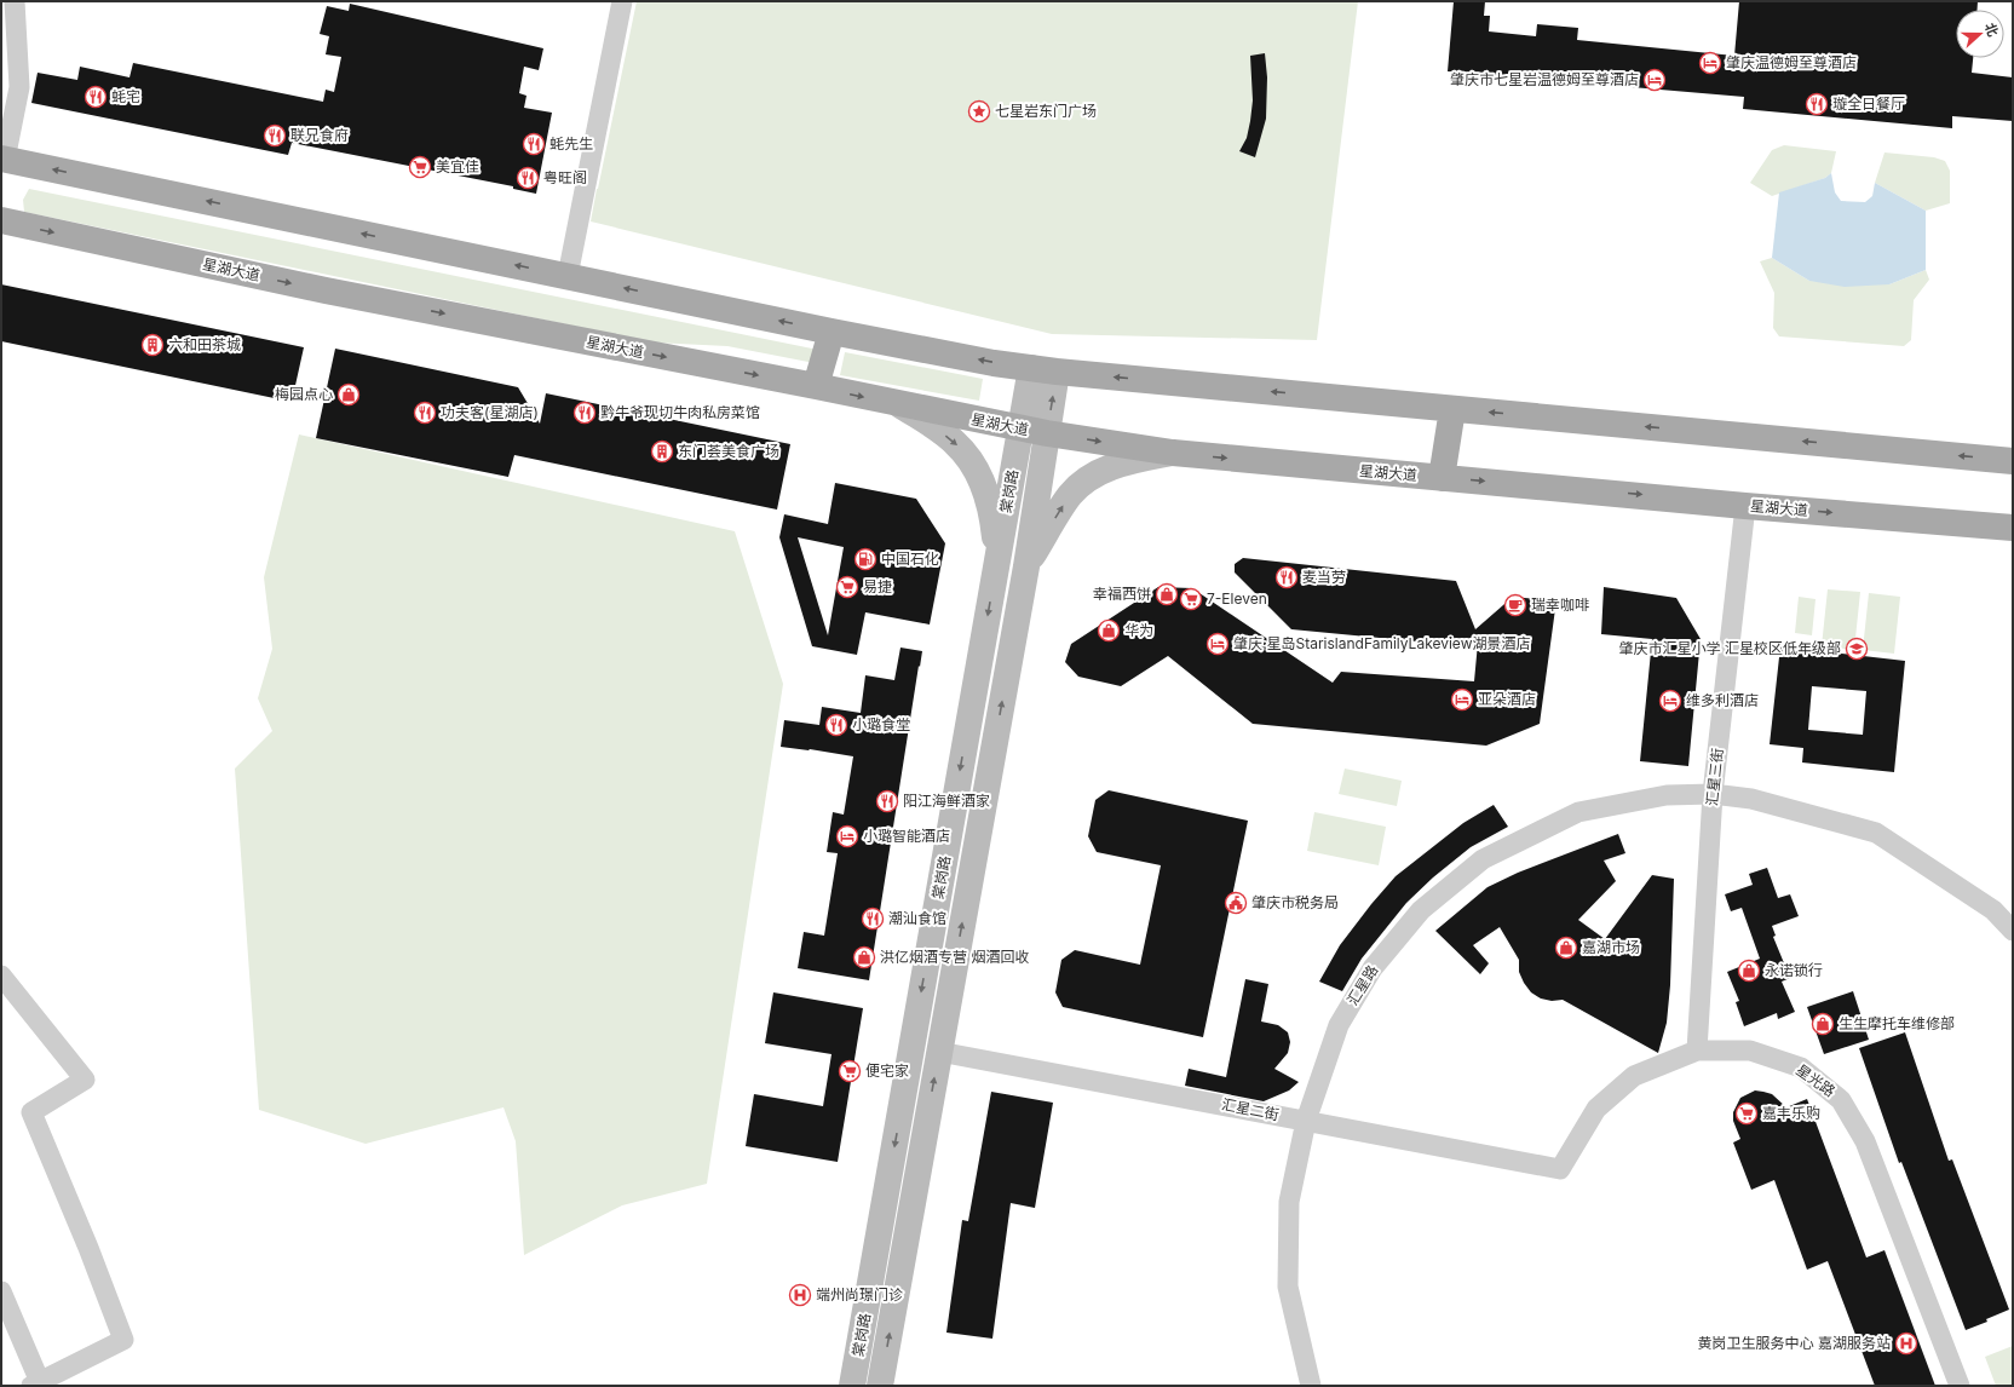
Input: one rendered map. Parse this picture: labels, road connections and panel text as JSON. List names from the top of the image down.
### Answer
{
  "streets": {
    "main road": ["星湖大道", "棠岗路"],
    "street": [
      "汇星三街",
      "汇星路",
      "星光路",
      "汇星二街"
    ]
  },
  "crossings": [
    ["星湖大道", "棠岗路"],
    ["星湖大道", "汇星三街"],
    ["棠岗路", "汇星二街"],
    ["汇星三街", "汇星路"],
    ["汇星三街", "星光路"],
    ["汇星路", "汇星二街"],
    ["星光路", "汇星二街"]
  ],
  "places": {
    "hotel": [
      "肇庆温德姆至尊酒店",
      "肇庆市七星岩温德姆至尊酒店",
      "肇庆·星岛StarislandFamilyLakeview湖景酒店",
      "亚朵酒店",
      "维多利酒店",
      "小璐智能酒店"
    ],
    "restaurant": [
      "蚝宅",
      "璇全日餐厅",
      "联兄食府",
      "蚝先生",
      "粤旺阁",
      "功夫客(星湖店)",
      "黔牛爷现切牛肉私房菜馆",
      "麦当劳",
      "小璐食堂",
      "阳江海鲜酒家",
      "潮汕食馆"
    ],
    "place": ["七星岩东门广场"],
    "supermarket": [
      "美宜佳",
      "易捷",
      "7-Eleven",
      "便宅家",
      "嘉丰乐购"
    ],
    "building": ["六和田茶城", "东门荟美食广场"],
    "shop": [
      "梅园点心",
      "幸福西饼",
      "华为",
      "嘉湖市场",
      "洪亿烟酒专营 烟酒回收",
      "永诺锁行",
      "生生摩托车维修部"
    ],
    "fuel station": ["中国石化"],
    "cafe": ["瑞幸咖啡"],
    "school or university": ["肇庆市汇星小学 汇星校区低年级部"],
    "public building": ["肇庆市税务局"],
    "hospital": ["端州尚璟门诊", "黄岗卫生服务中心 嘉湖服务站"]
  },
  "north": "right"
}
